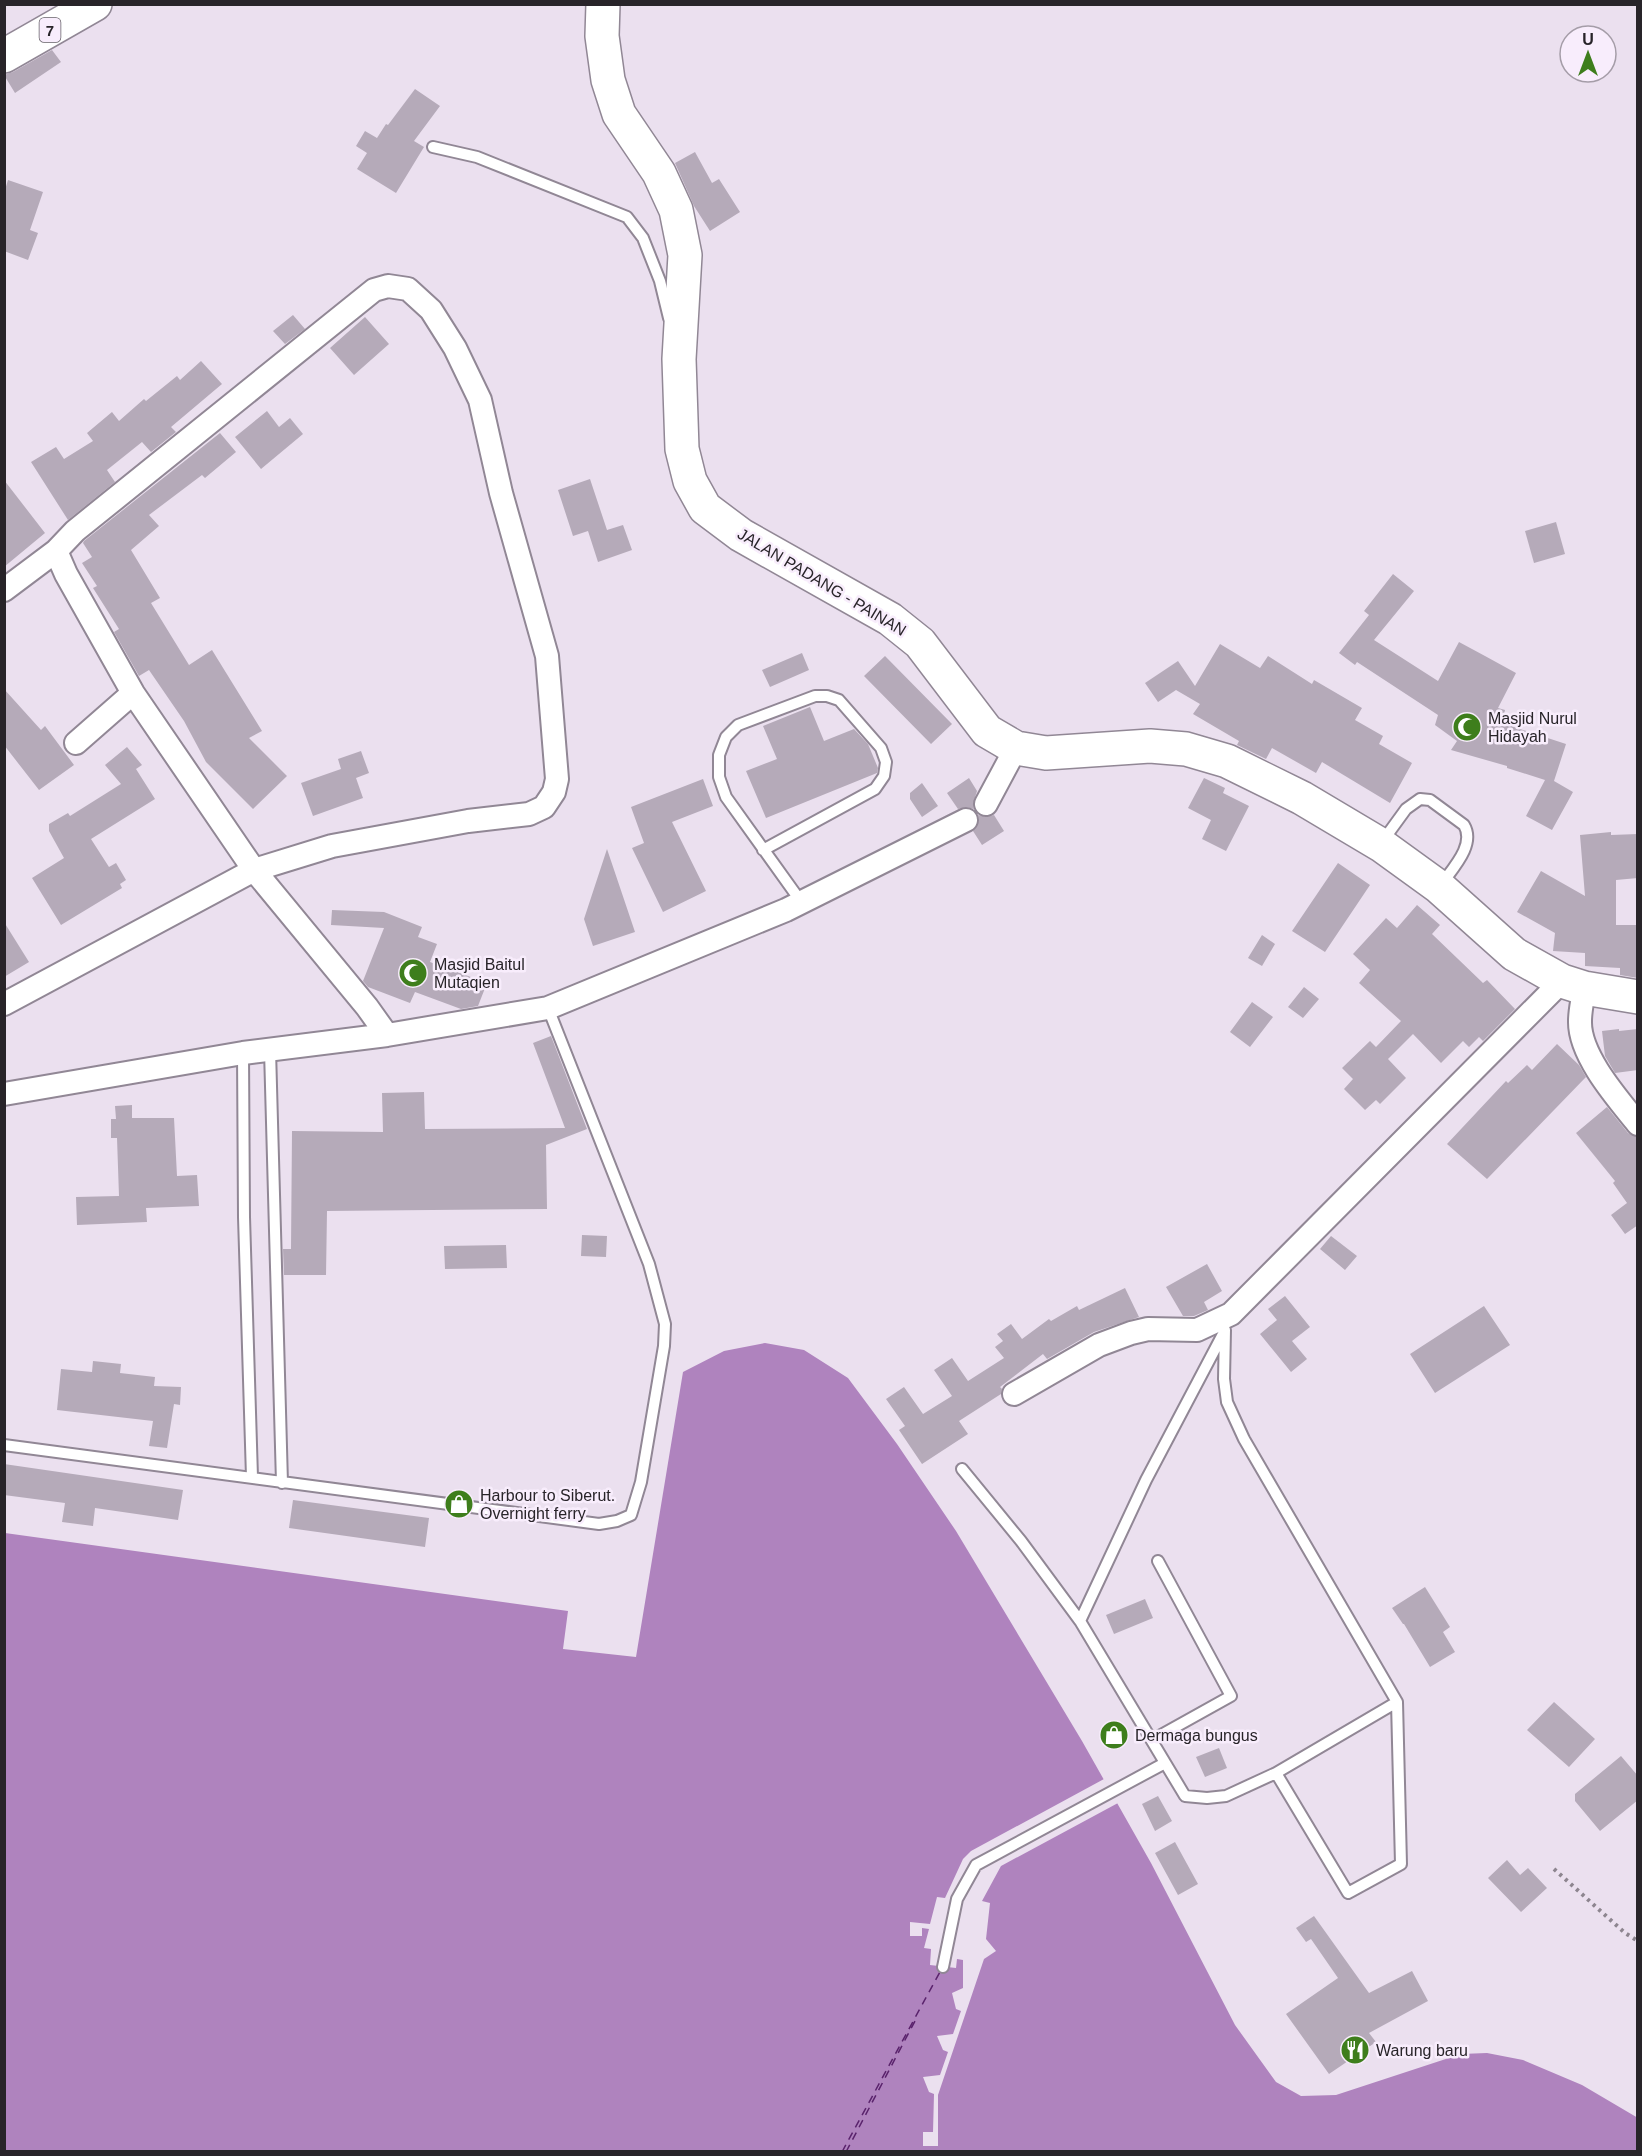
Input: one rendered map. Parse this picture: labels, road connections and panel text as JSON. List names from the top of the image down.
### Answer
{
  "streets": {
    "highway": ["7", "JALAN PADANG - PAINAN"]
  },
  "places": {
    "mosque": ["Masjid Nurul Hidayah", "Masjid Baitul Mutaqien"],
    "shop": ["Harbour to Siberut. Overnight ferry", "Dermaga bungus"],
    "restaurant": ["Warung baru"]
  },
  "north": "top"
}
